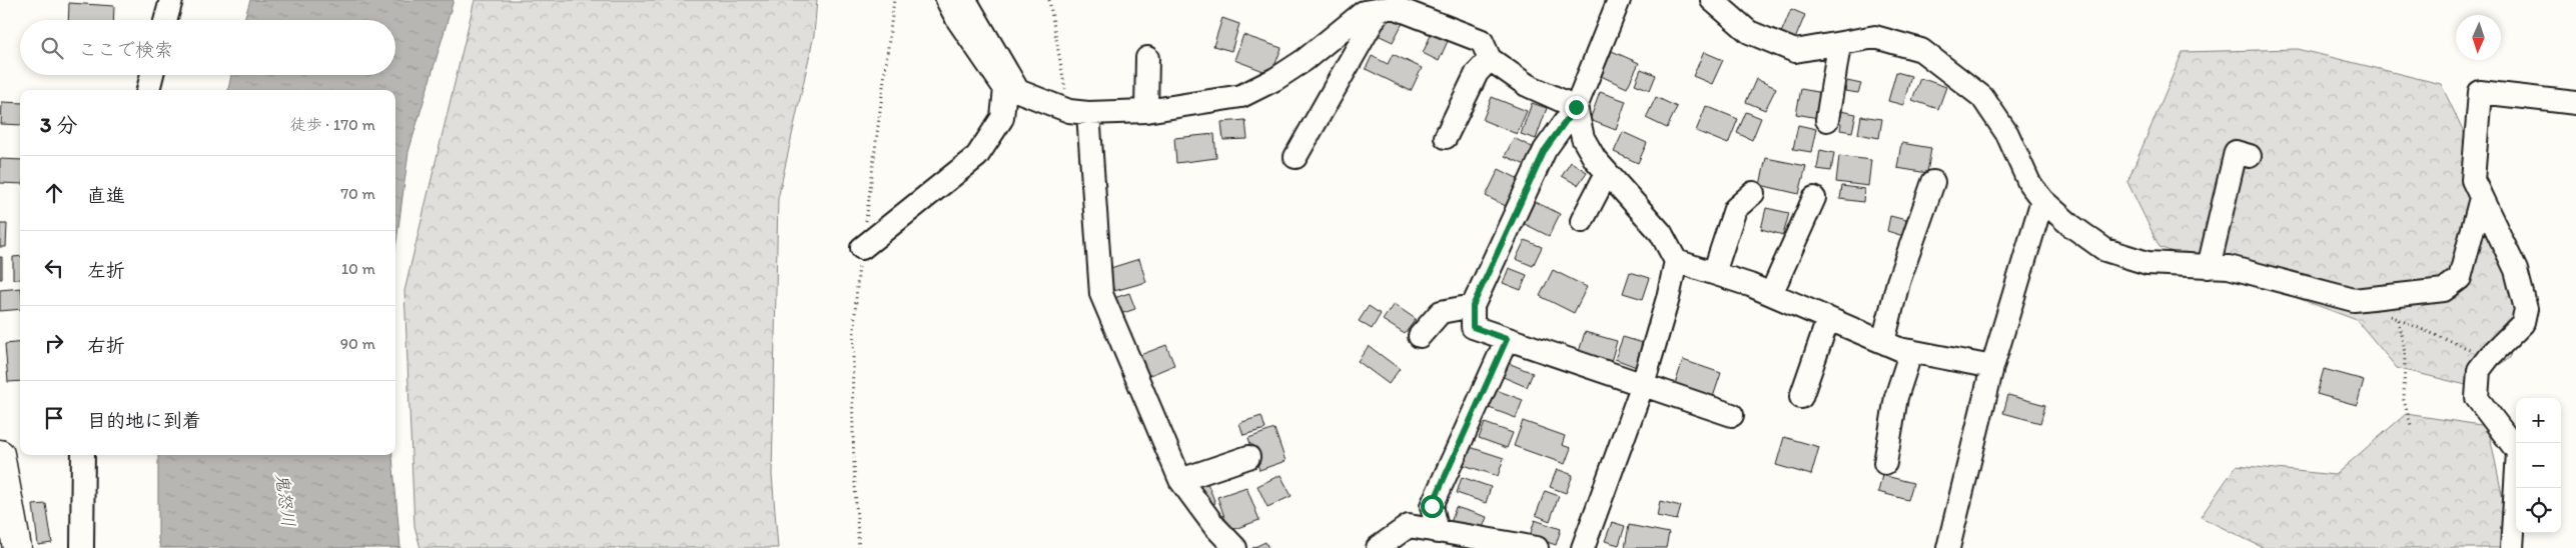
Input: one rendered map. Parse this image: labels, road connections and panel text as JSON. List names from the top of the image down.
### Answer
{
  "water": ["鬼怒川"],
  "north": "bottom",
  "page": {
    "search": "ここで検索",
    "heading": ["3 分", "徒歩 · 170 m"],
    "list": [
      ["直進", "70 m"],
      ["左折", "10 m"],
      ["右折", "90 m"],
      "目的地に到着"
    ],
    "map_buttons": ["+", "−"]
  }
}
